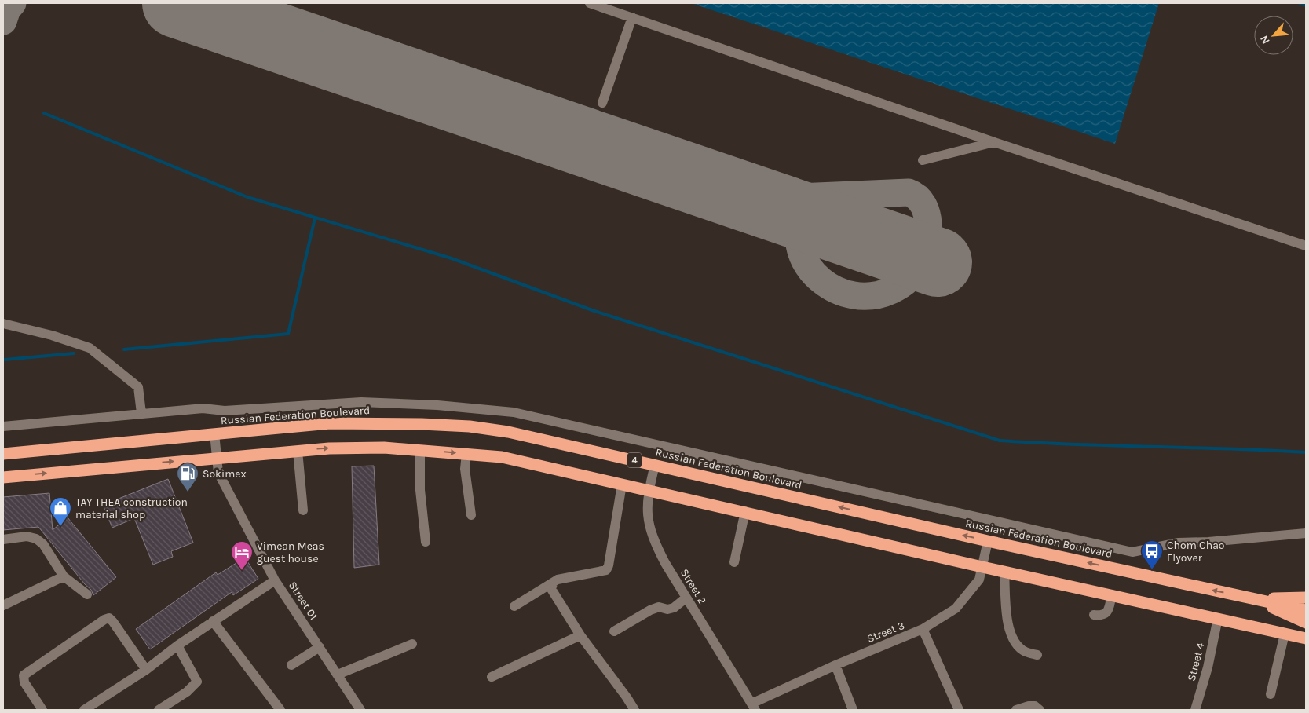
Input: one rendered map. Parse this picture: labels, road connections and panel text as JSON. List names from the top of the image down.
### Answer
{
  "streets": {
    "highway": ["Russian Federation Boulevard", "4"],
    "street": [
      "Street 2",
      "Street 01",
      "Street 3",
      "Street 4"
    ]
  },
  "crossings": [
    ["Russian Federation Boulevard", "Street 2"],
    ["Russian Federation Boulevard", "Street 01"],
    ["Russian Federation Boulevard", "Street 3"],
    ["Street 2", "Street 3"]
  ],
  "places": {
    "fuel station": ["Sokimex"],
    "shop": ["TAY THEA construction material shop"],
    "bus stop": ["Chom Chao Flyover"],
    "hotel": ["Vimean Meas guest house"]
  },
  "north": "bottom left"
}
